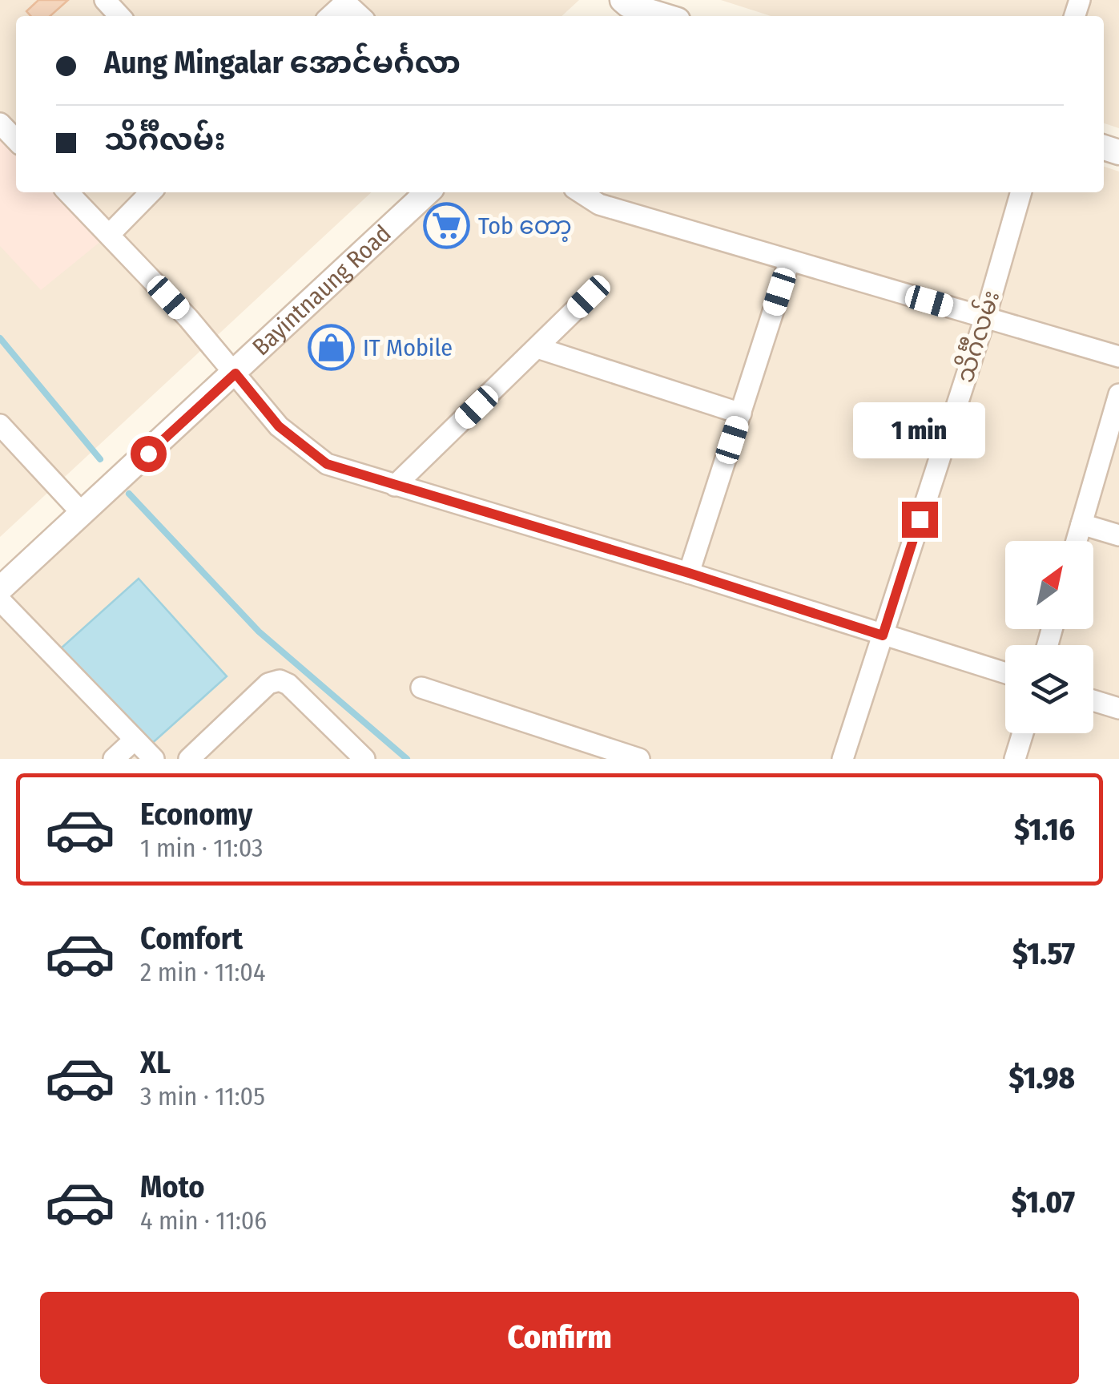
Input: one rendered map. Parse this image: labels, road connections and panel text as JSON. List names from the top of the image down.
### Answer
{
  "streets": {
    "street": ["Bayintnaung Road", "သိင်္ဂီလမ်း"]
  },
  "places": {
    "supermarket": ["Tob တော့"],
    "shop": ["IT Mobile"]
  },
  "north": "top right",
  "page": {
    "banner": ["Aung Mingalar အောင်မင်္ဂလာ", "သိင်္ဂီလမ်း"],
    "bubble": "1 min",
    "list": [
      {
        "name": "Economy",
        "note": "1 min · 11:03",
        "value": "$1.16"
      },
      {
        "name": "Comfort",
        "note": "2 min · 11:04",
        "value": "$1.57"
      },
      {
        "name": "XL",
        "note": "3 min · 11:05",
        "value": "$1.98"
      },
      {
        "name": "Moto",
        "note": "4 min · 11:06",
        "value": "$1.07"
      }
    ],
    "buttons": "Confirm"
  }
}
